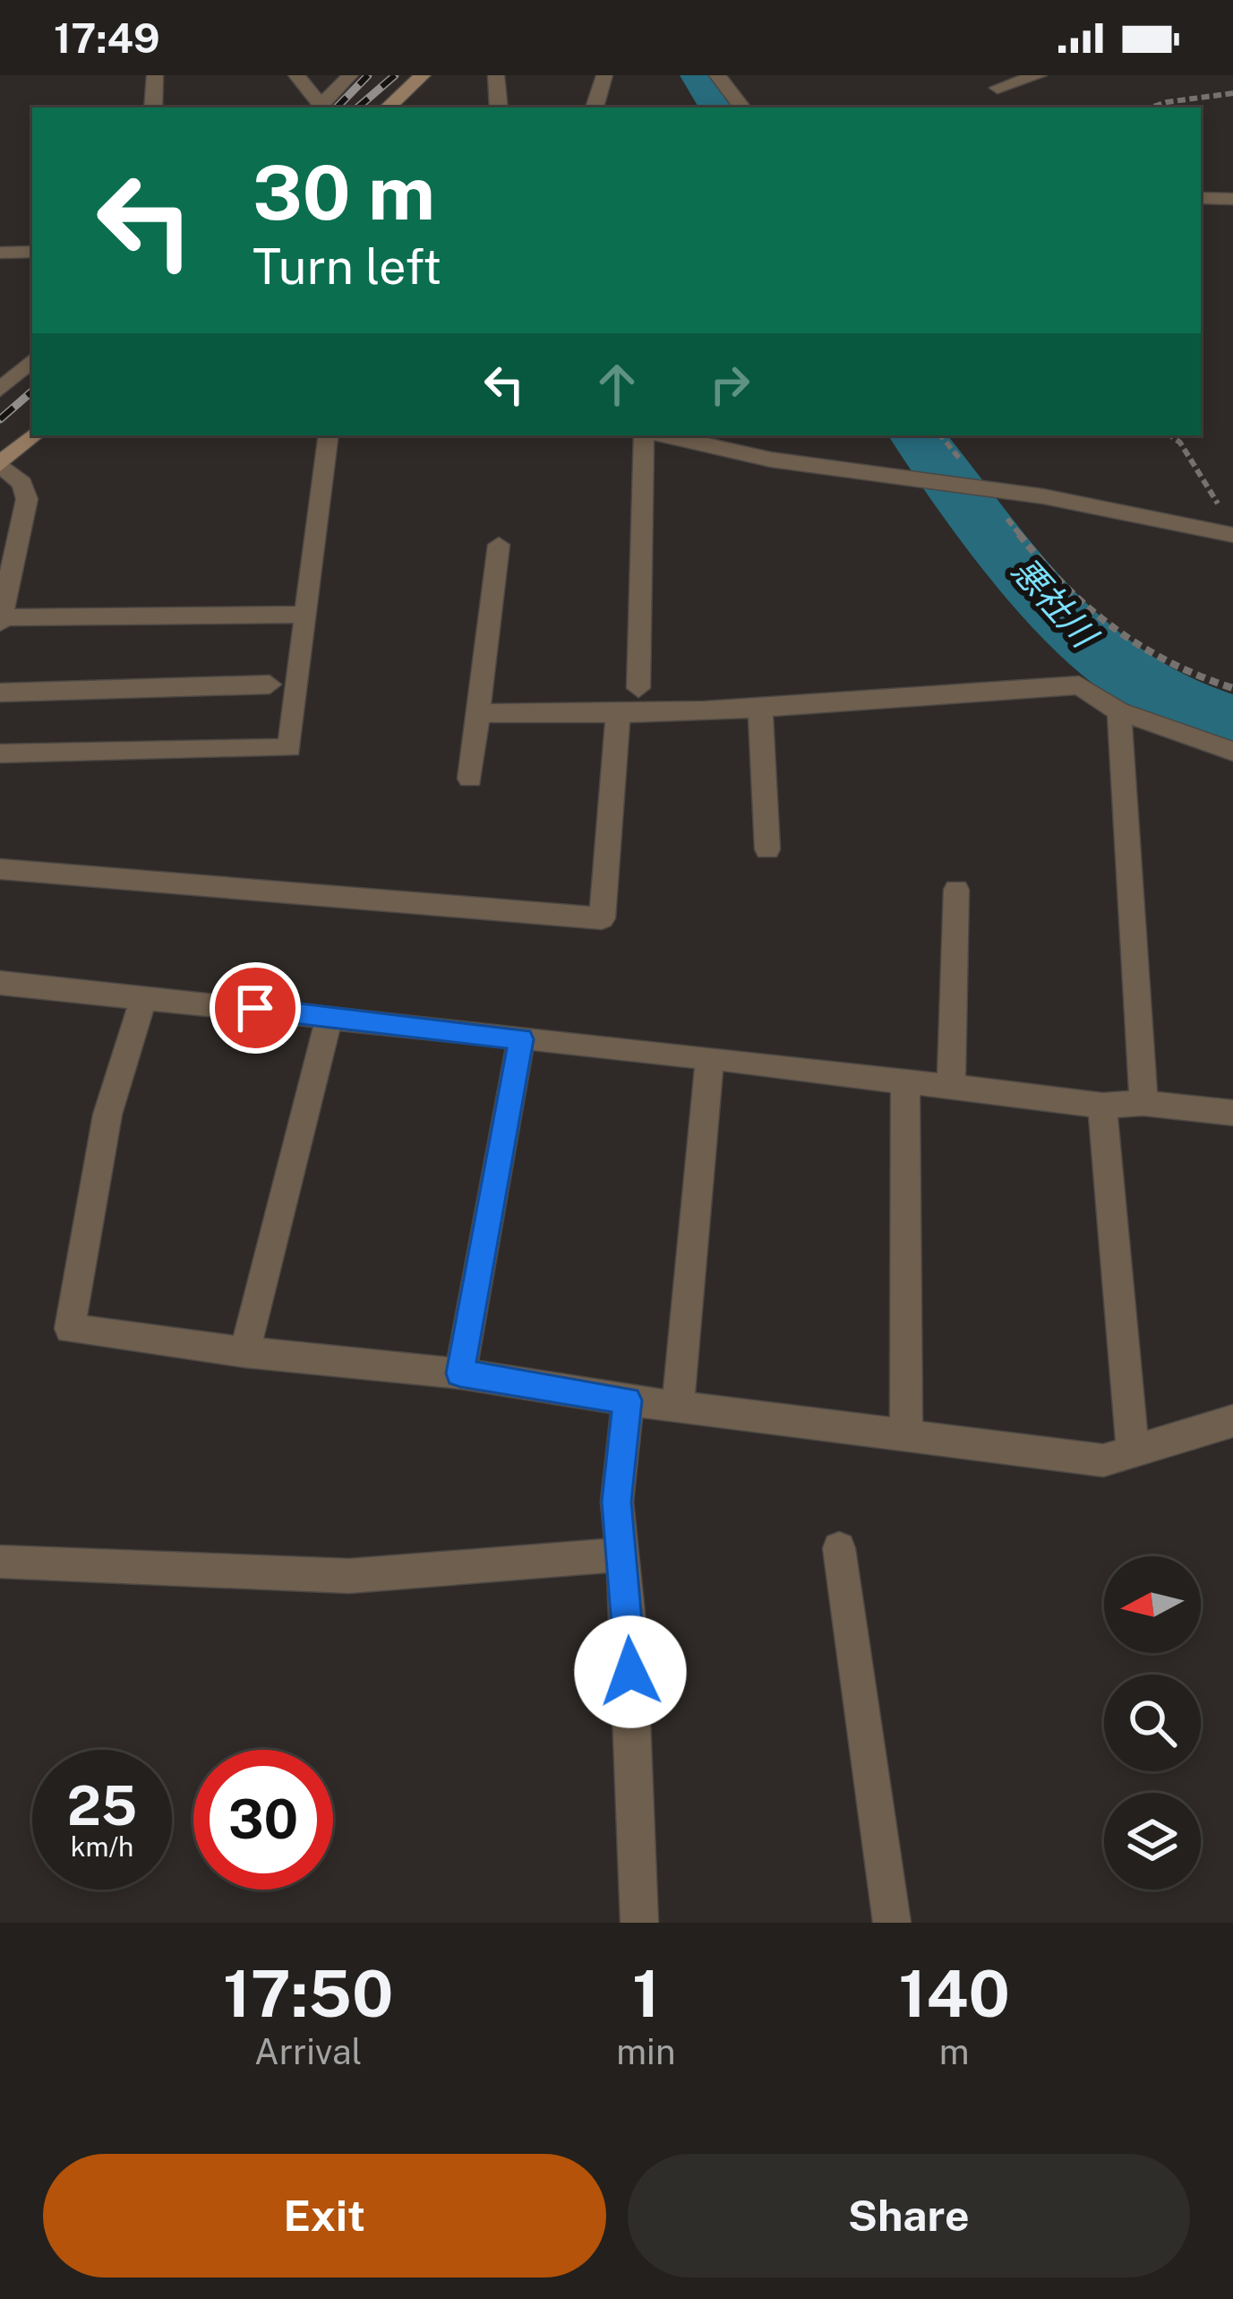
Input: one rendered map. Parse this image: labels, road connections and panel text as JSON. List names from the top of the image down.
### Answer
{
  "water": ["悪社川"],
  "north": "left",
  "page": {
    "status": "17:49",
    "turn": ["30 m", "Turn left"],
    "speed": "25 km/h",
    "limit": "30",
    "eta": [
      "17:50",
      "Arrival",
      "1",
      "min",
      "140",
      "m"
    ],
    "buttons": ["Exit", "Share"]
  }
}
